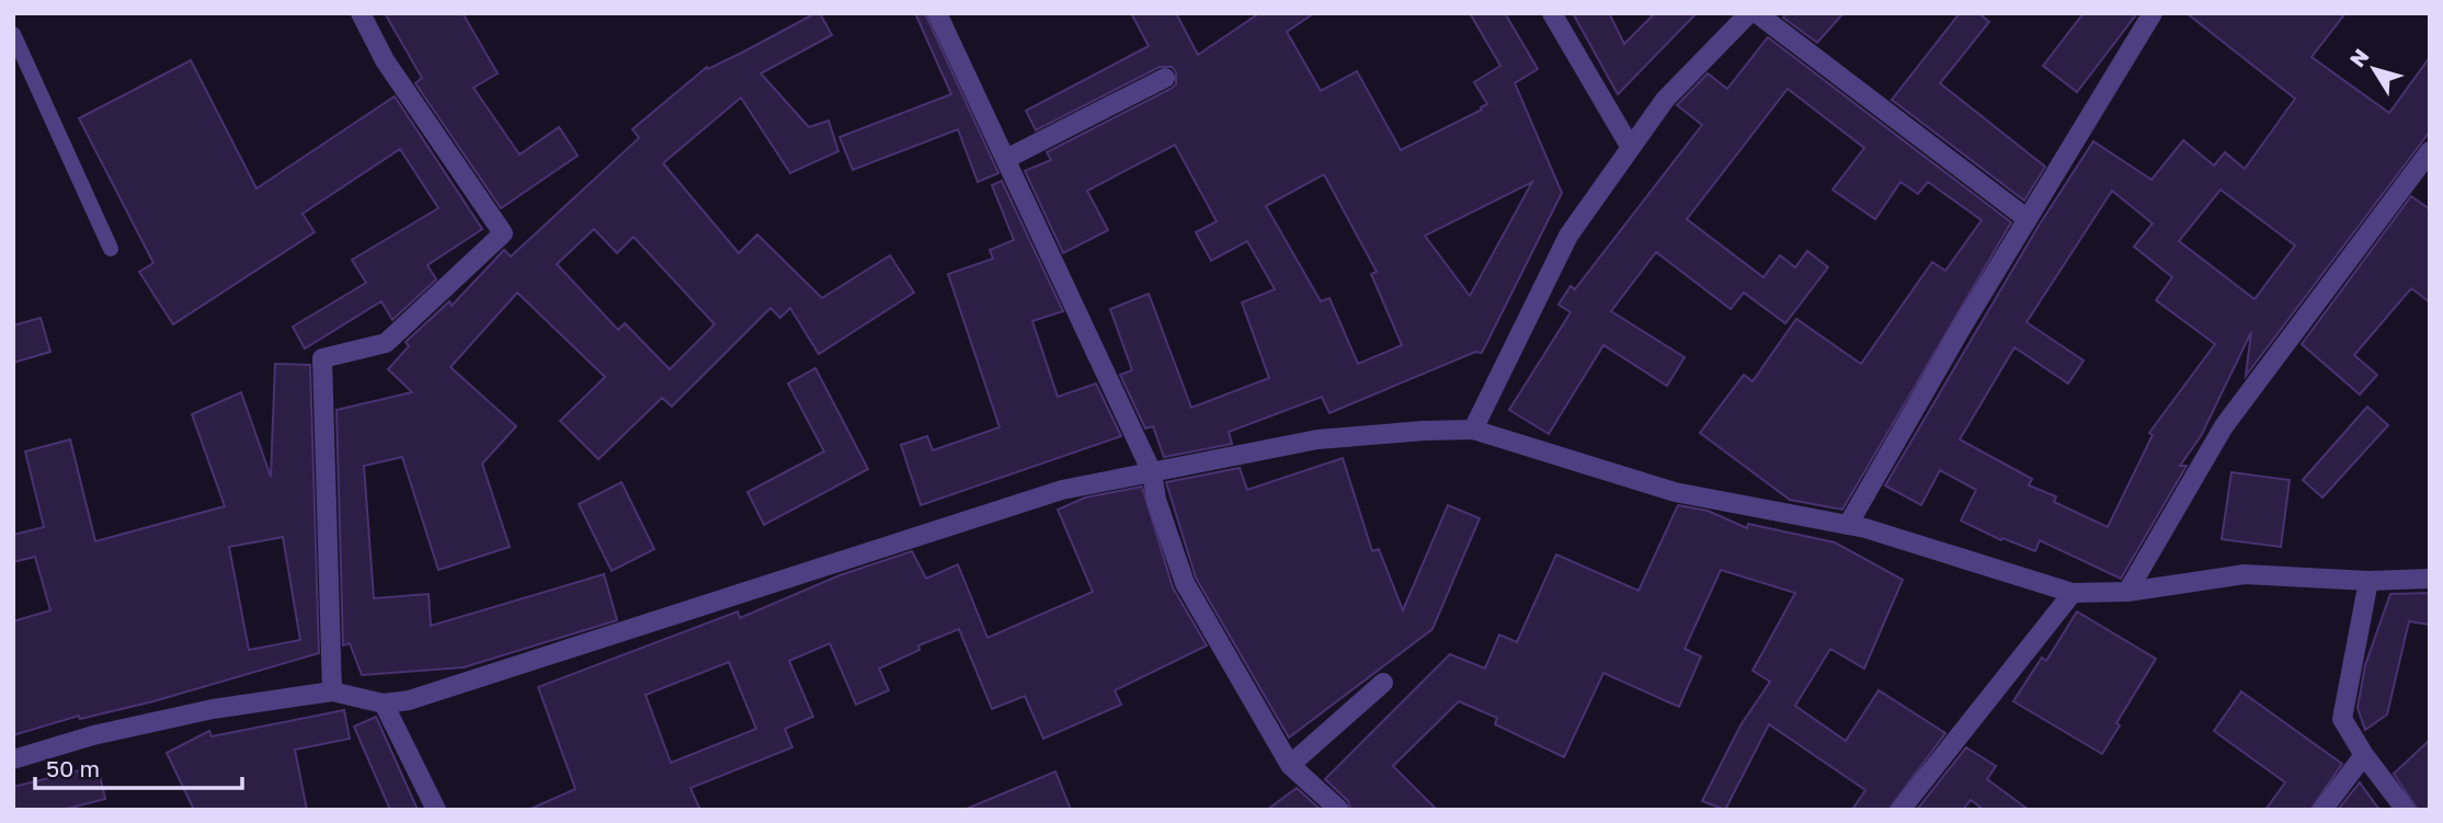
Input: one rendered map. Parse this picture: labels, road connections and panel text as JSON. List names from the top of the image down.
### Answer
{
  "scale_bar": "50 m",
  "north": "top left"
}
